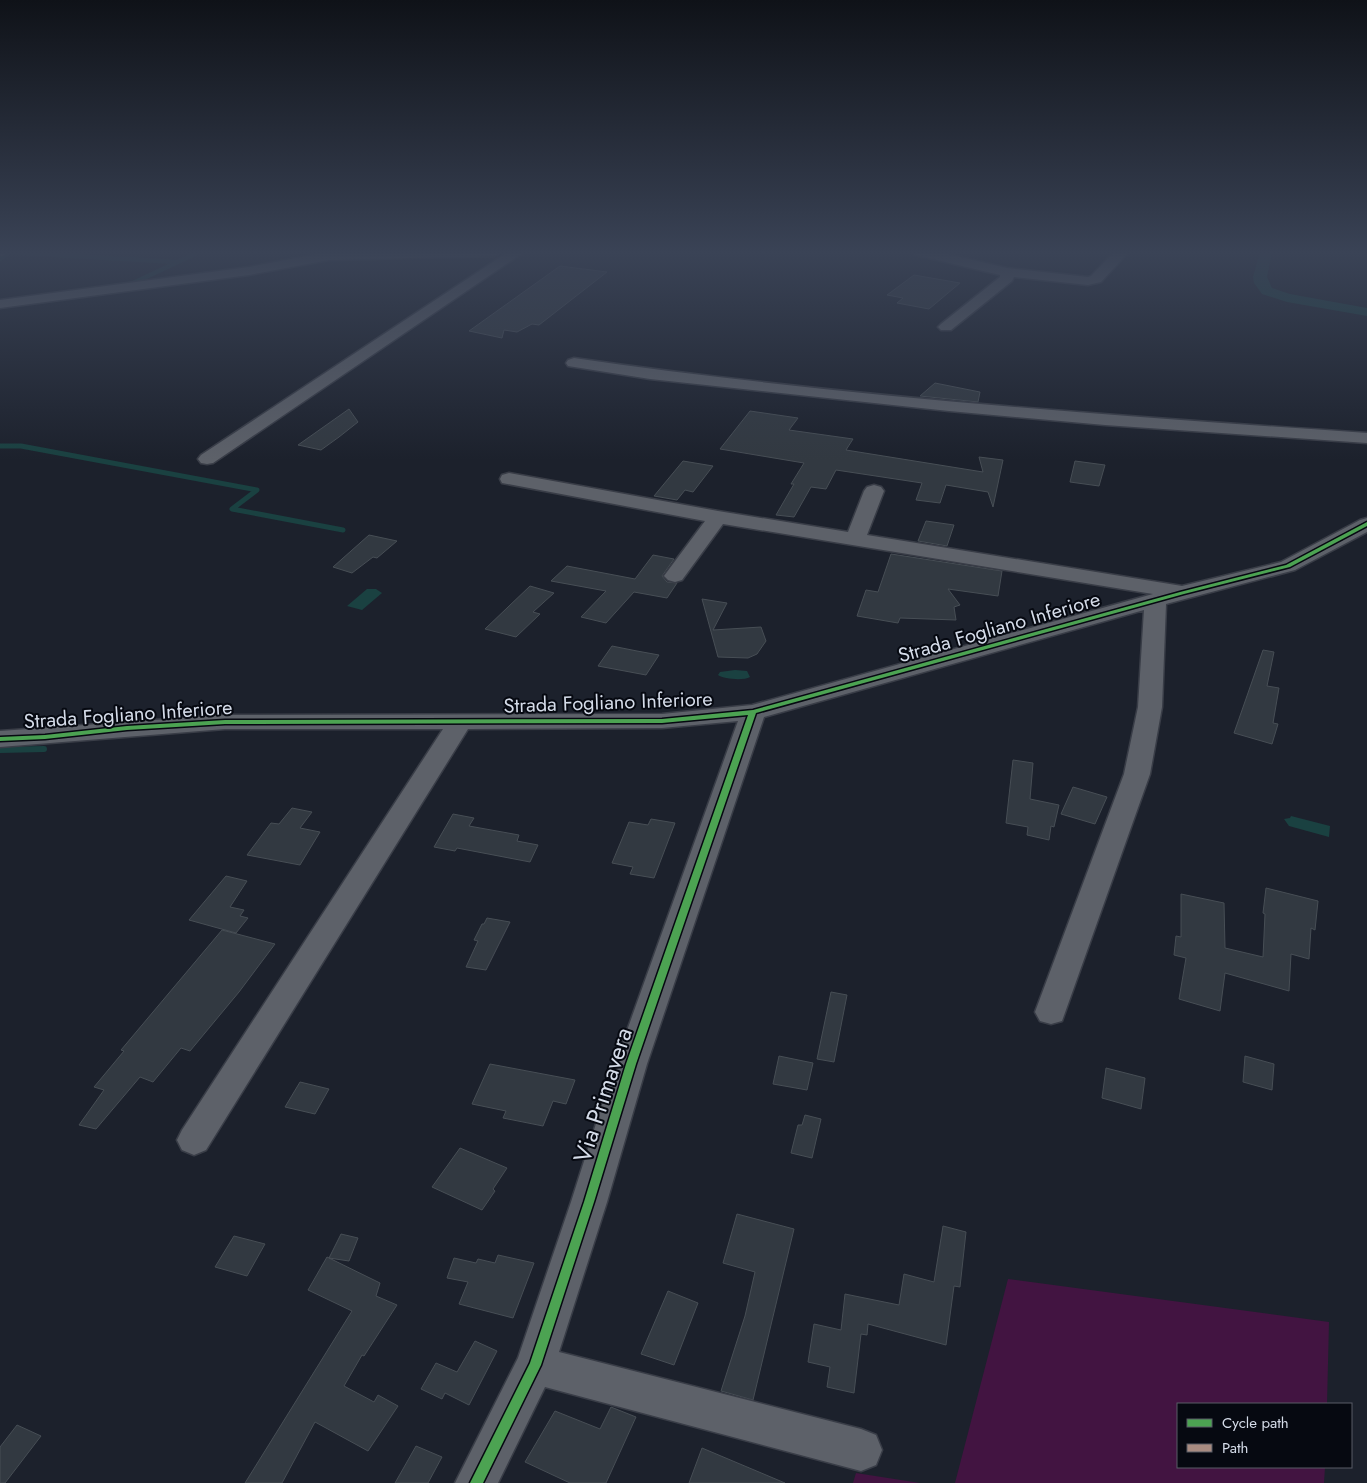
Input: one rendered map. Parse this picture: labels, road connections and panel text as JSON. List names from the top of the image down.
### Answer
{
  "streets": {
    "street": ["Strada Fogliano Inferiore", "Via Primavera"]
  },
  "crossings": [
    ["Strada Fogliano Inferiore", "Via Primavera"]
  ],
  "legend": ["Cycle path", "Path"]
}
